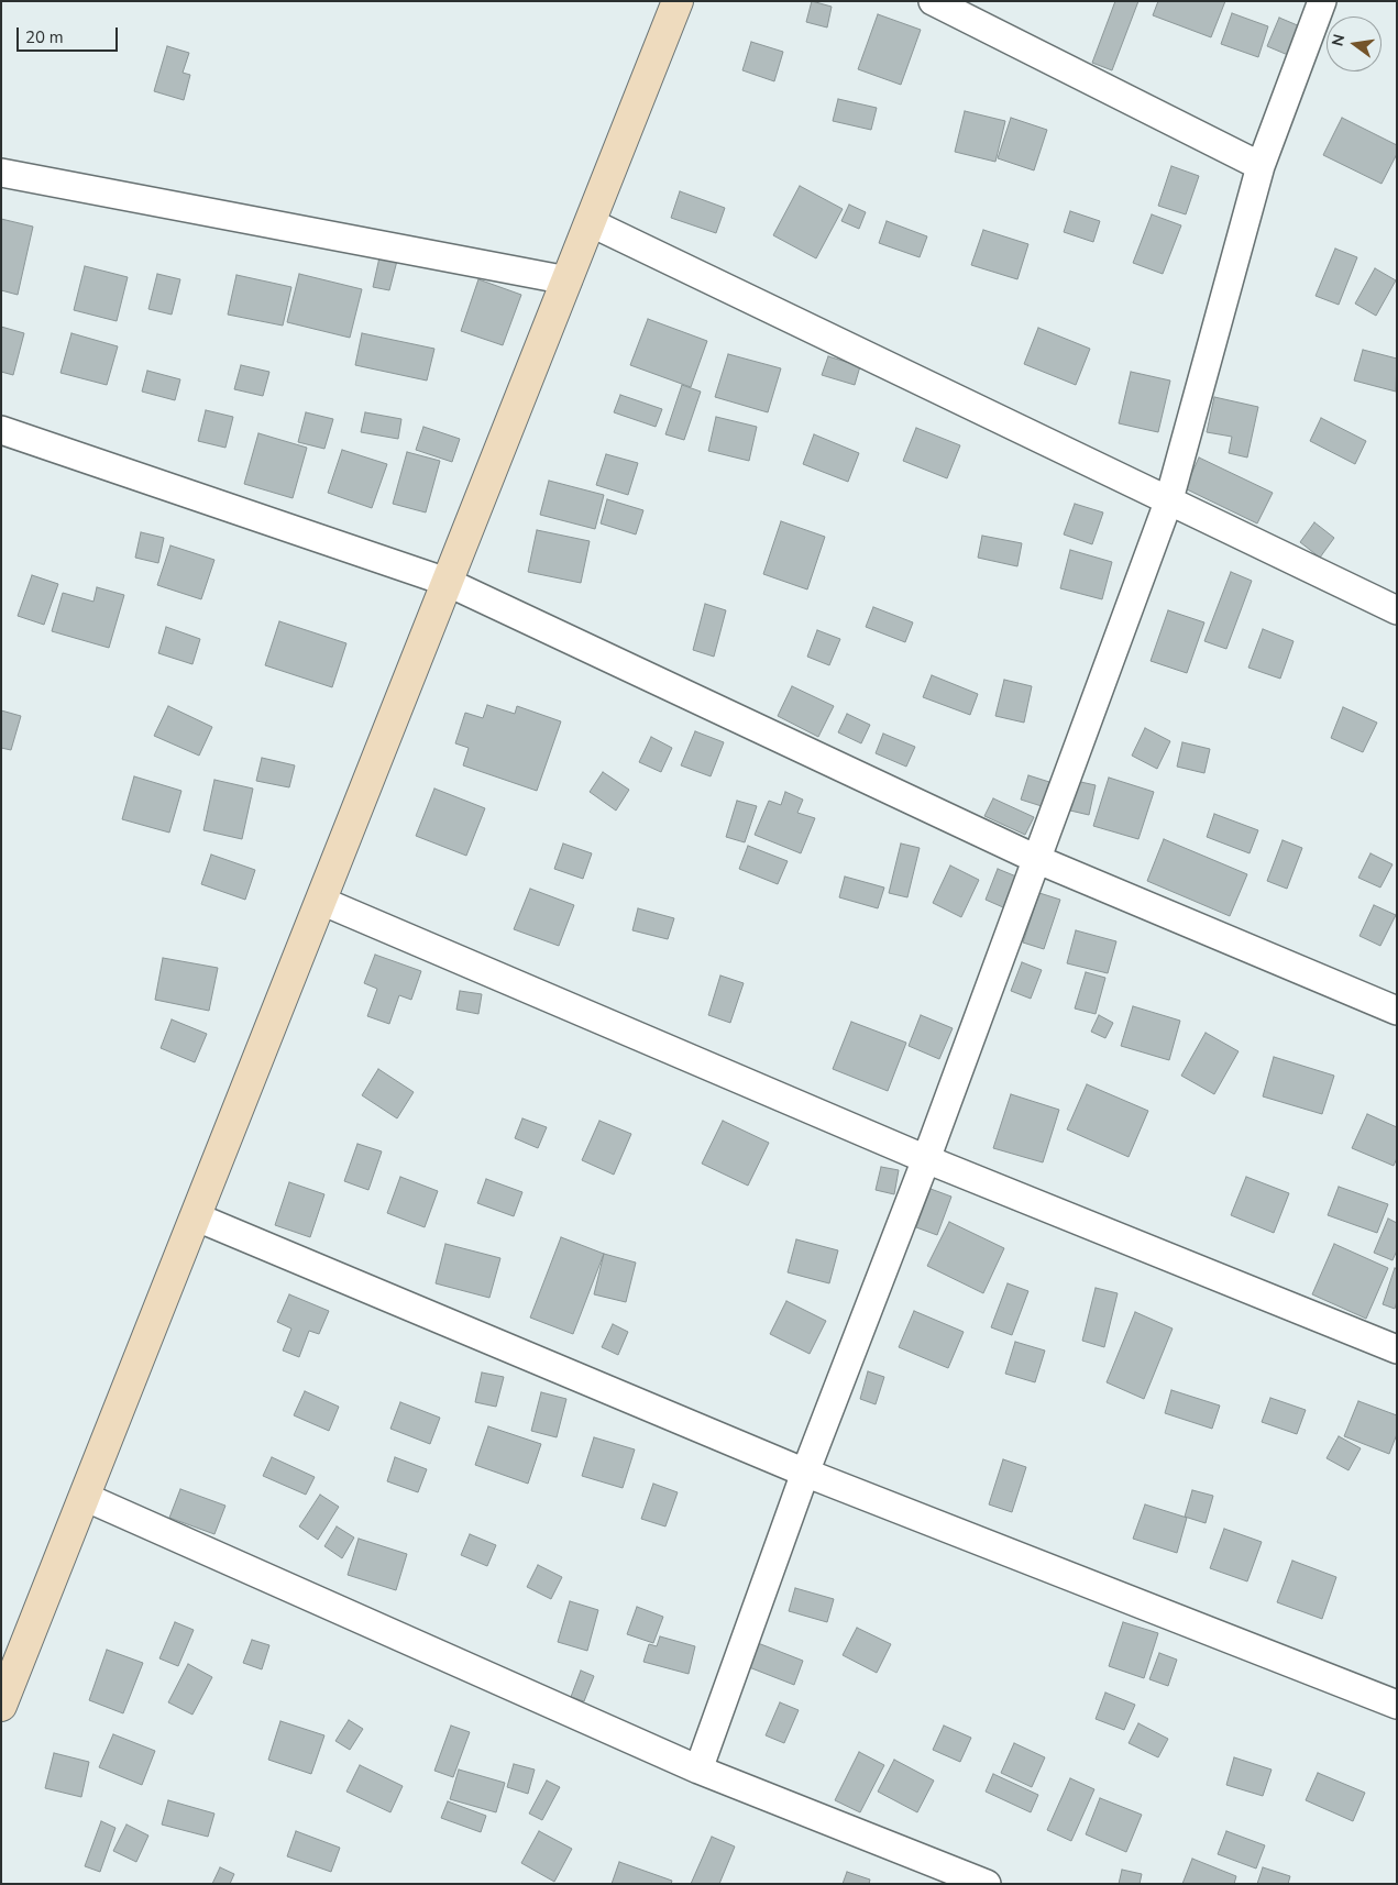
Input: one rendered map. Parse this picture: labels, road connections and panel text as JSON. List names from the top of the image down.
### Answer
{
  "scale_bar": "20 m",
  "north": "left"
}
